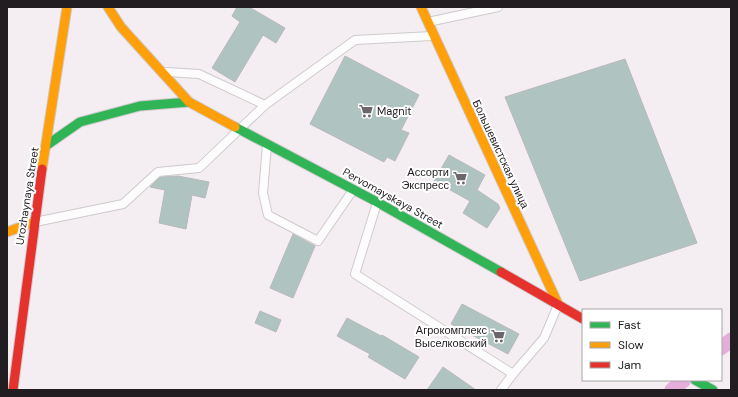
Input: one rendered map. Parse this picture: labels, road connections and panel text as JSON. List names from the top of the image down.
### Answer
{
  "streets": {
    "main road": ["Большевистская улица", "Urozhaynaya Street", "Pervomayskaya Street"]
  },
  "crossings": [
    ["Большевистская улица", "Pervomayskaya Street"]
  ],
  "places": {
    "supermarket": ["Magnit", "Ассорти Экспресс", "Агрокомплекс Выселковский"]
  },
  "legend": ["Fast", "Slow", "Jam"]
}
